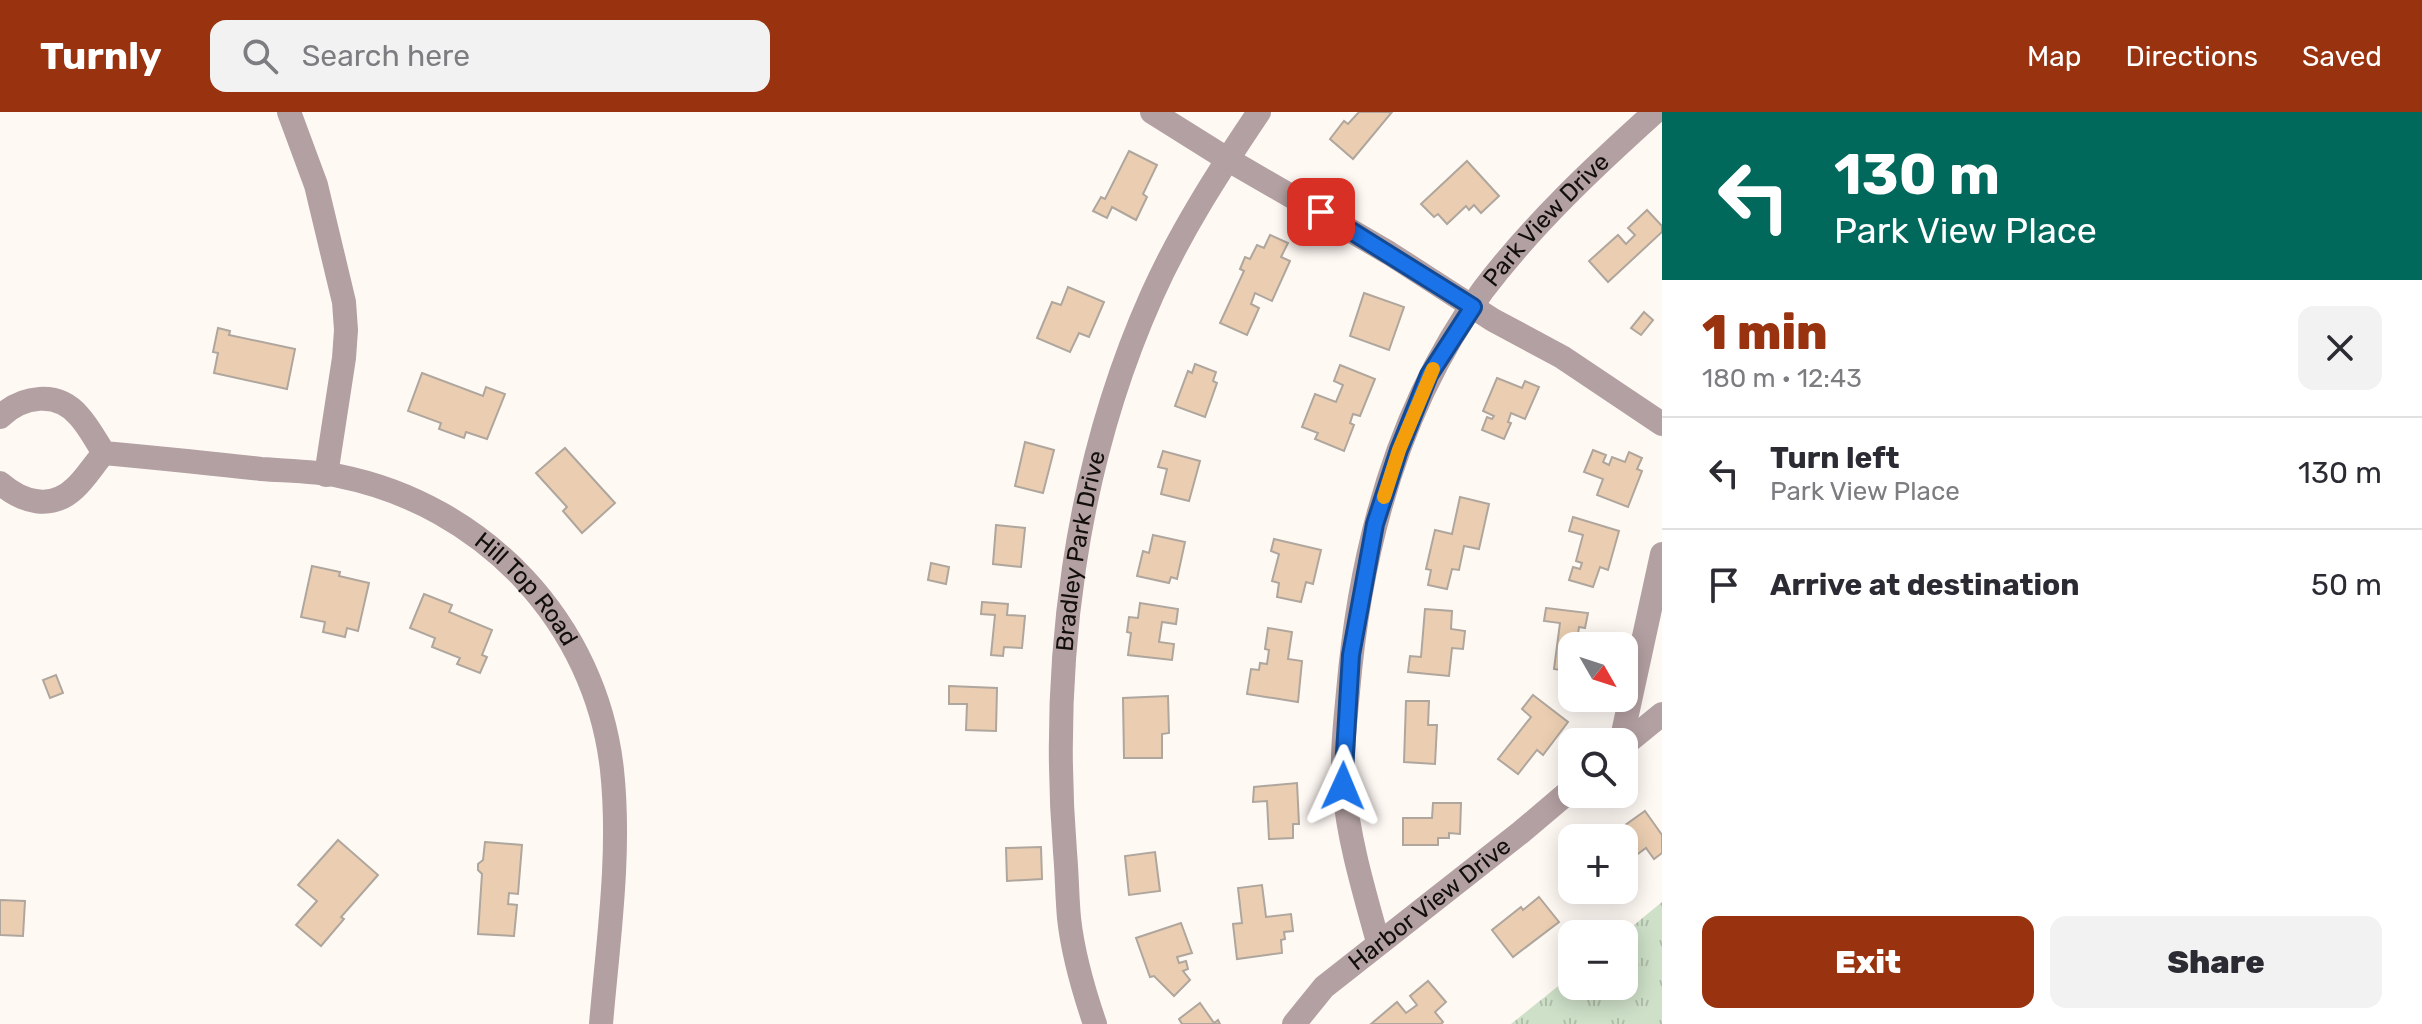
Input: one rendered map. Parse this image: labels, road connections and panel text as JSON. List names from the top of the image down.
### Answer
{
  "streets": {
    "street": [
      "Park View Drive",
      "Bradley Park Drive",
      "Hill Top Road",
      "Harbor View Drive"
    ]
  },
  "crossings": [
    ["Park View Drive", "Harbor View Drive"]
  ],
  "north": "bottom right",
  "page": {
    "header": "Turnly",
    "search": "Search here",
    "nav": ["Map", "Directions", "Saved"],
    "turn": ["130 m", "Park View Place"],
    "heading": ["1 min", "180 m · 12:43"],
    "list": [
      {
        "name": "Turn left",
        "note": "Park View Place",
        "value": "130 m"
      },
      {
        "name": "Arrive at destination",
        "value": "50 m"
      }
    ],
    "map_buttons": ["+", "−"],
    "buttons": ["Exit", "Share"]
  }
}
